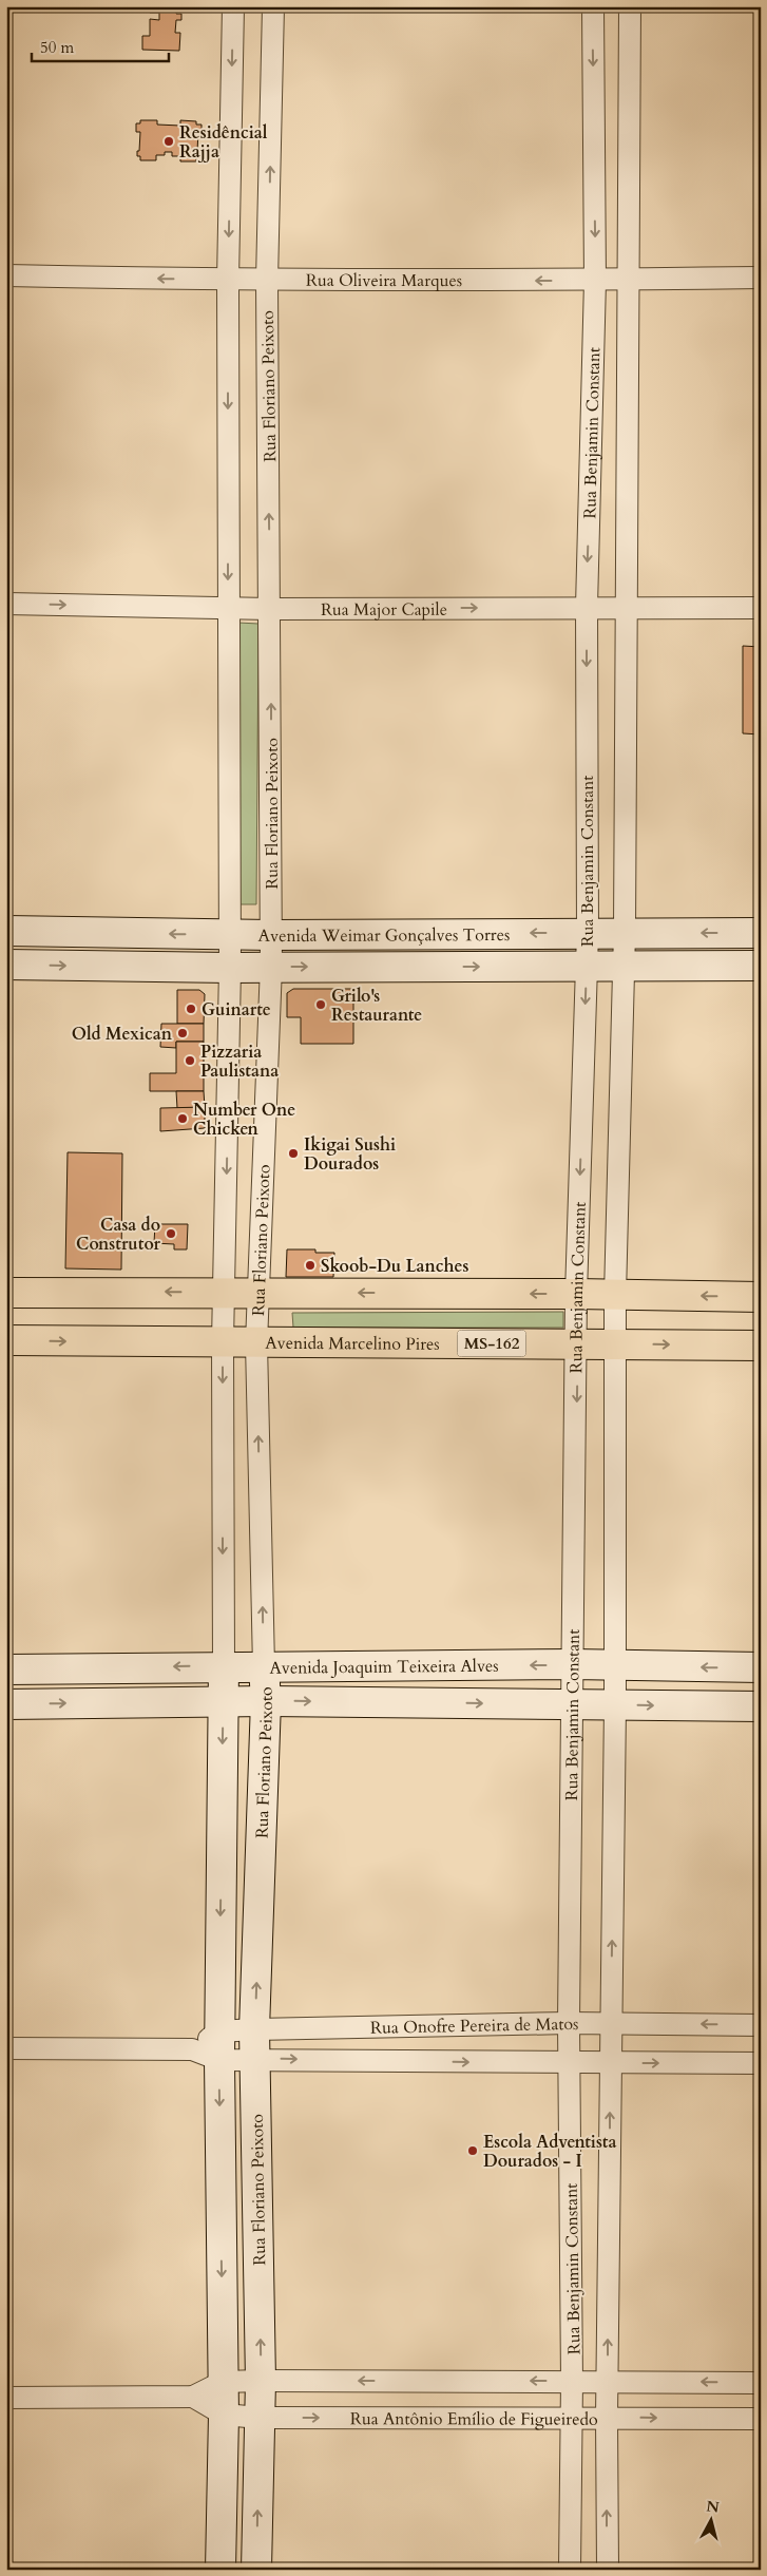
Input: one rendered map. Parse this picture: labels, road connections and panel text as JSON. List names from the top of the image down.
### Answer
{
  "streets": {
    "main road": [
      "Rua Floriano Peixoto",
      "Avenida Weimar Gonçalves Torres",
      "Avenida Marcelino Pires",
      "MS-162",
      "Avenida Joaquim Teixeira Alves"
    ],
    "street": [
      "Rua Oliveira Marques",
      "Rua Benjamin Constant",
      "Rua Major Capile",
      "Rua Onofre Pereira de Matos",
      "Rua Antônio Emílio de Figueiredo"
    ]
  },
  "crossings": [
    ["Rua Oliveira Marques", "Rua Floriano Peixoto"],
    ["Rua Oliveira Marques", "Rua Benjamin Constant"],
    ["Rua Floriano Peixoto", "Rua Major Capile"],
    ["Rua Floriano Peixoto", "Avenida Weimar Gonçalves Torres"],
    ["Rua Floriano Peixoto", "Avenida Marcelino Pires"],
    ["Rua Floriano Peixoto", "Avenida Joaquim Teixeira Alves"],
    ["Rua Floriano Peixoto", "Rua Onofre Pereira de Matos"],
    ["Rua Floriano Peixoto", "Rua Antônio Emílio de Figueiredo"],
    ["Rua Benjamin Constant", "Rua Major Capile"],
    ["Rua Benjamin Constant", "Avenida Weimar Gonçalves Torres"],
    ["Rua Benjamin Constant", "Avenida Marcelino Pires"],
    ["Rua Benjamin Constant", "Avenida Joaquim Teixeira Alves"],
    ["Rua Benjamin Constant", "Rua Onofre Pereira de Matos"],
    ["Rua Benjamin Constant", "Rua Antônio Emílio de Figueiredo"]
  ],
  "one_way": ["Rua Oliveira Marques", "Rua Major Capile"],
  "places": [
    "Residêncial Rajja",
    "Grilo's Restaurante",
    "Guinarte",
    "Old Mexican",
    "Pizzaria Paulistana",
    "Number One Chicken",
    "Ikigai Sushi Dourados",
    "Casa do Construtor",
    "Skoob-Du Lanches",
    "Escola Adventista Dourados - I"
  ],
  "scale_bar": "50 m",
  "north": "top"
}
